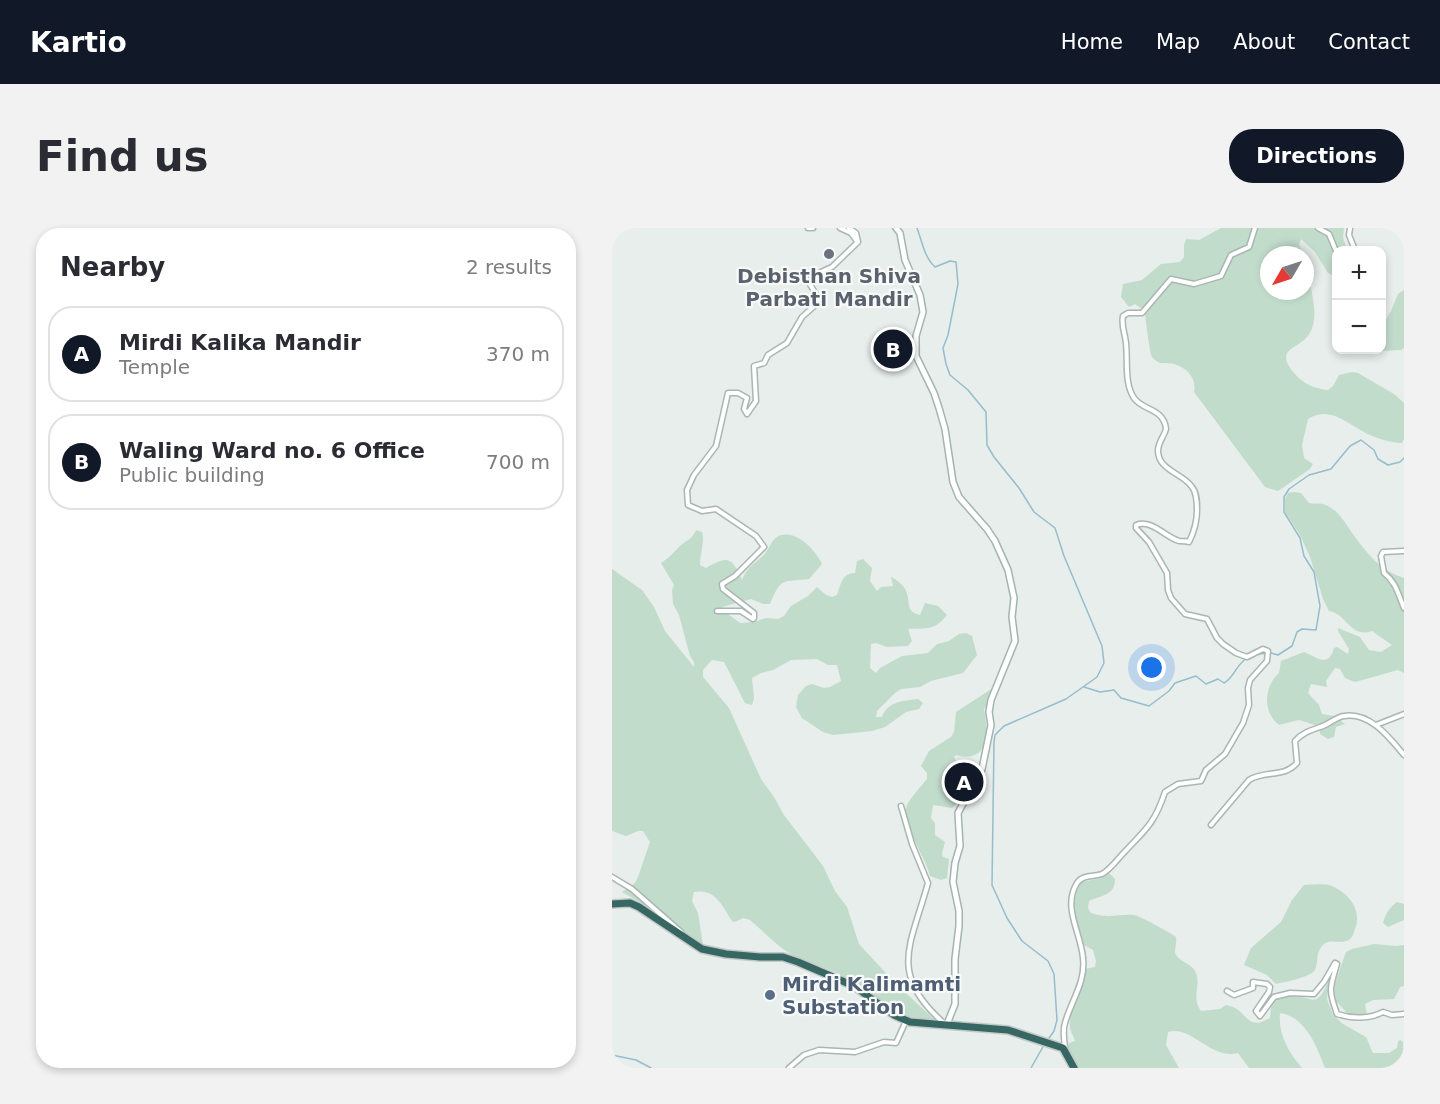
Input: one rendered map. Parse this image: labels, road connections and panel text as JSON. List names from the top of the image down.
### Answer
{
  "places": ["Debisthan Shiva Parbati Mandir", "Mirdi Kalimamti Substation"],
  "north": "bottom left",
  "page": {
    "header": "Kartio",
    "nav": [
      "Home",
      "Map",
      "About",
      "Contact"
    ],
    "buttons": "Directions",
    "title": "Find us",
    "heading": ["Nearby", "2 results"],
    "map_buttons": ["+", "−"],
    "list": [
      {
        "mark": "A",
        "name": "Mirdi Kalika Mandir",
        "note": "Temple",
        "value": "370 m"
      },
      {
        "mark": "B",
        "name": "Waling Ward no. 6 Office",
        "note": "Public building",
        "value": "700 m"
      }
    ],
    "pins": ["B", "A"]
  }
}
